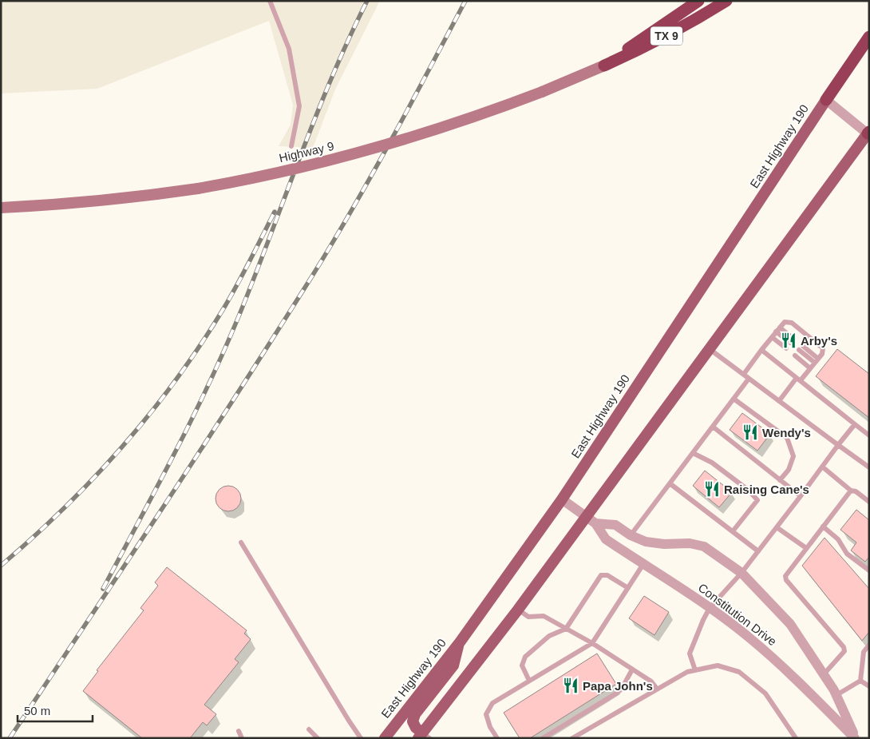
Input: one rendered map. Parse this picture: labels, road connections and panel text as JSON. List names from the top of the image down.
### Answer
{
  "streets": {
    "highway": ["TX 9", "Highway 9"],
    "main road": ["East Highway 190"],
    "street": ["Constitution Drive"]
  },
  "crossings": [
    ["East Highway 190", "Constitution Drive"]
  ],
  "places": {
    "restaurant": [
      "Arby's",
      "Wendy's",
      "Raising Cane's",
      "Papa John's"
    ]
  },
  "scale_bar": "50 m"
}
